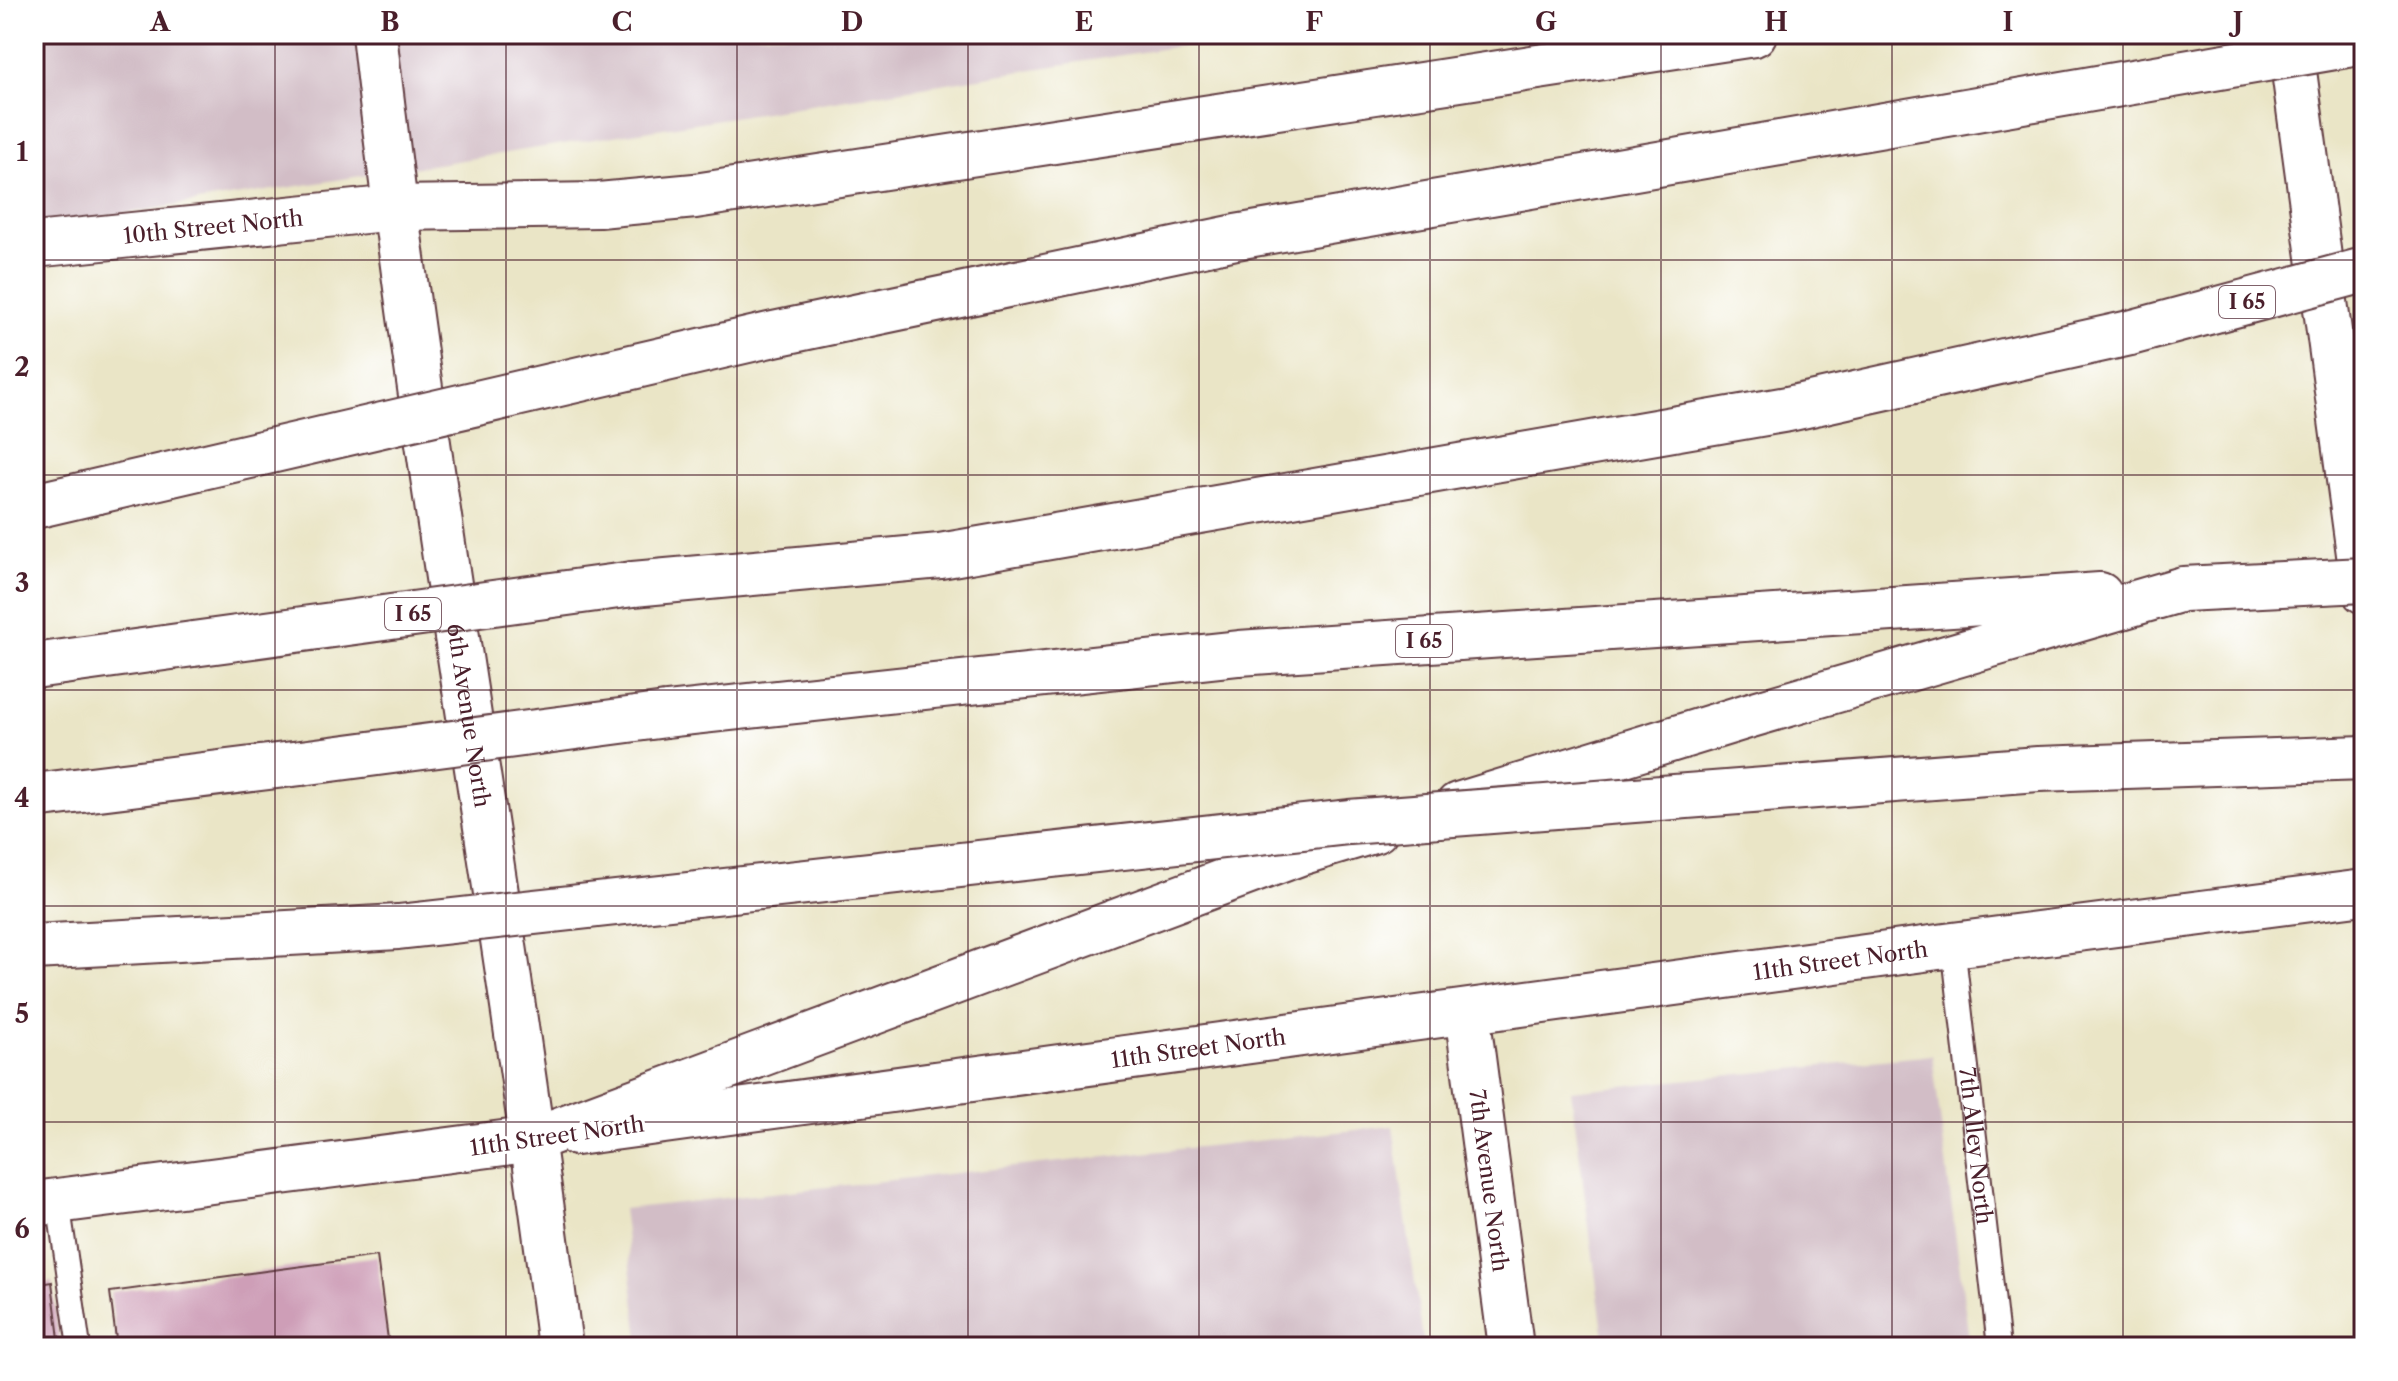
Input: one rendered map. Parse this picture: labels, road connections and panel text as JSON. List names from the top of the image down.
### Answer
{
  "streets": {
    "main road": [
      "10th Street North",
      "I 65",
      "6th Avenue North",
      "11th Street North",
      "7th Avenue North"
    ],
    "lane": ["7th Alley North"]
  },
  "crossings": [
    ["10th Street North", "6th Avenue North"],
    ["6th Avenue North", "11th Street North"],
    ["11th Street North", "7th Alley North"],
    ["11th Street North", "7th Avenue North"]
  ],
  "grid": {
    "columns": [
      "A",
      "B",
      "C",
      "D",
      "E",
      "F",
      "G",
      "H",
      "I",
      "J"
    ],
    "rows": [
      "1",
      "2",
      "3",
      "4",
      "5",
      "6"
    ]
  }
}
